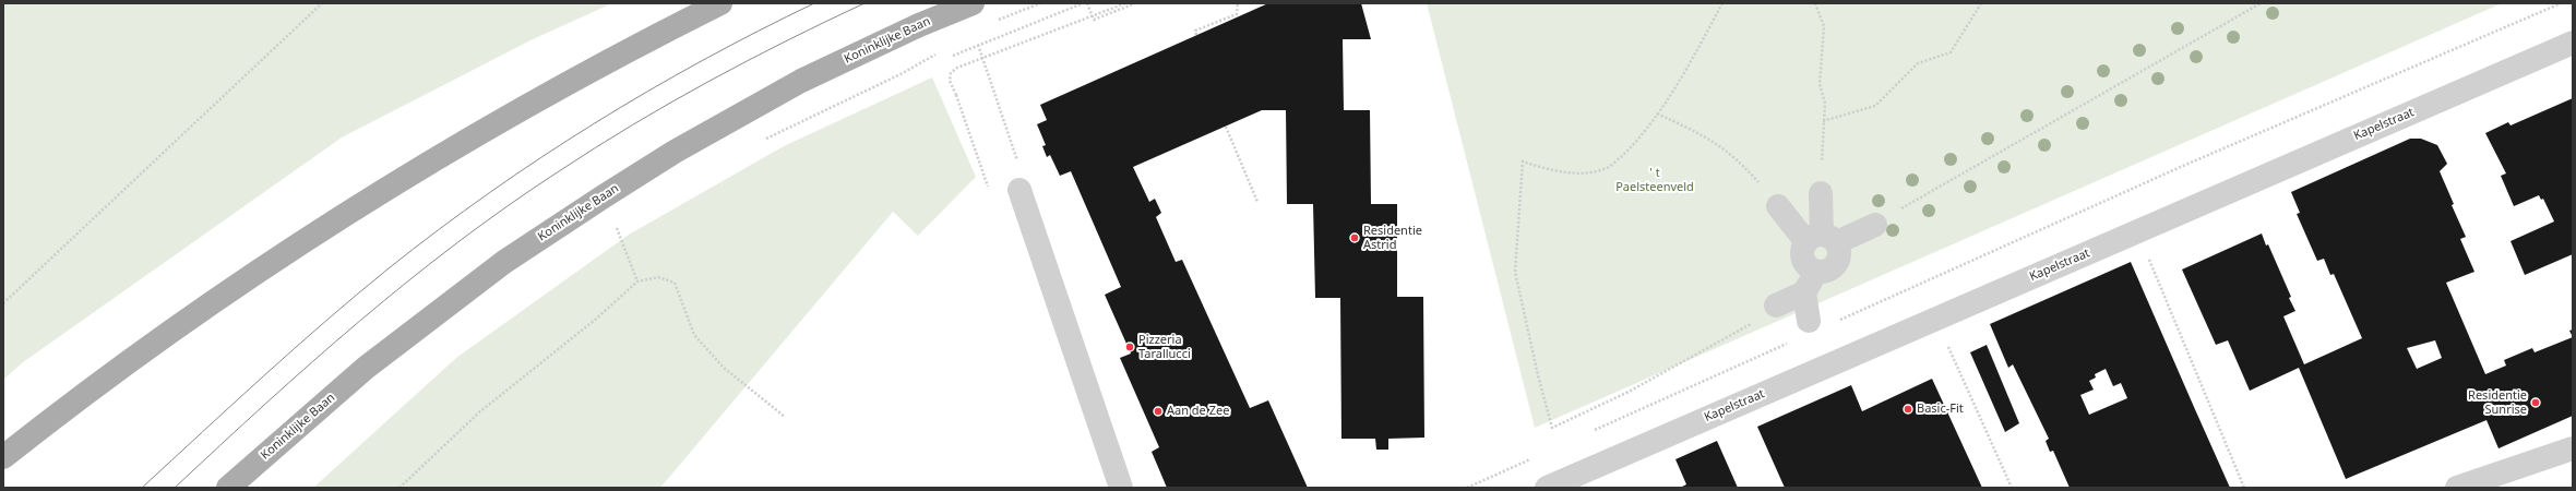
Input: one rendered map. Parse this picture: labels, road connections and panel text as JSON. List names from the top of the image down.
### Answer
{
  "streets": {
    "main road": ["Koninklijke Baan"],
    "street": ["Kapelstraat"]
  },
  "parks": ["' t Paelsteenveld"],
  "places": [
    "Residentie Astrid",
    "Pizzeria Tarallucci",
    "Residentie Sunrise",
    "Basic-Fit",
    "Aan de Zee"
  ]
}
